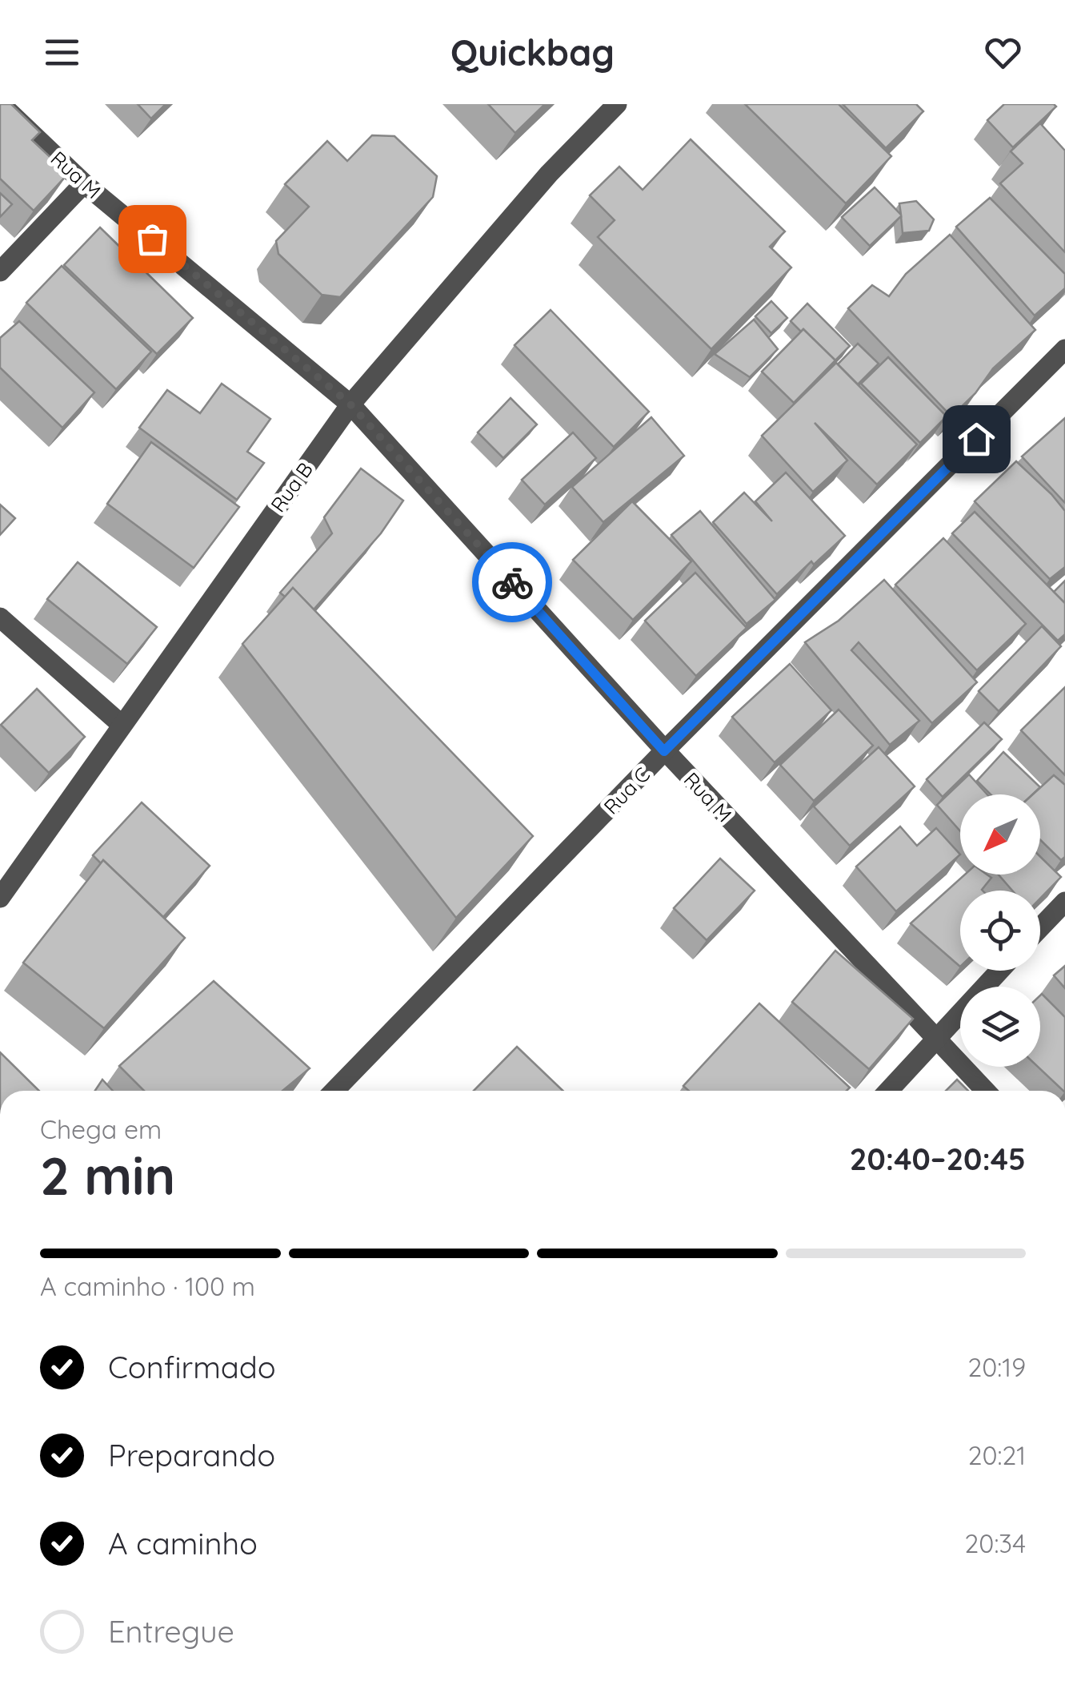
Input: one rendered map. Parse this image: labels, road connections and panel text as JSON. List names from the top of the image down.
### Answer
{
  "streets": {
    "street": ["Rua M", "Rua B", "Rua C"]
  },
  "crossings": [
    ["Rua M", "Rua B"],
    ["Rua M", "Rua C"]
  ],
  "north": "bottom left",
  "page": {
    "header": "Quickbag",
    "heading": ["2 min", "Chega em", "20:40–20:45"],
    "bar": "A caminho · 100 m",
    "list": [
      ["Confirmado", "20:19"],
      ["Preparando", "20:21"],
      ["A caminho", "20:34"],
      "Entregue"
    ]
  }
}
